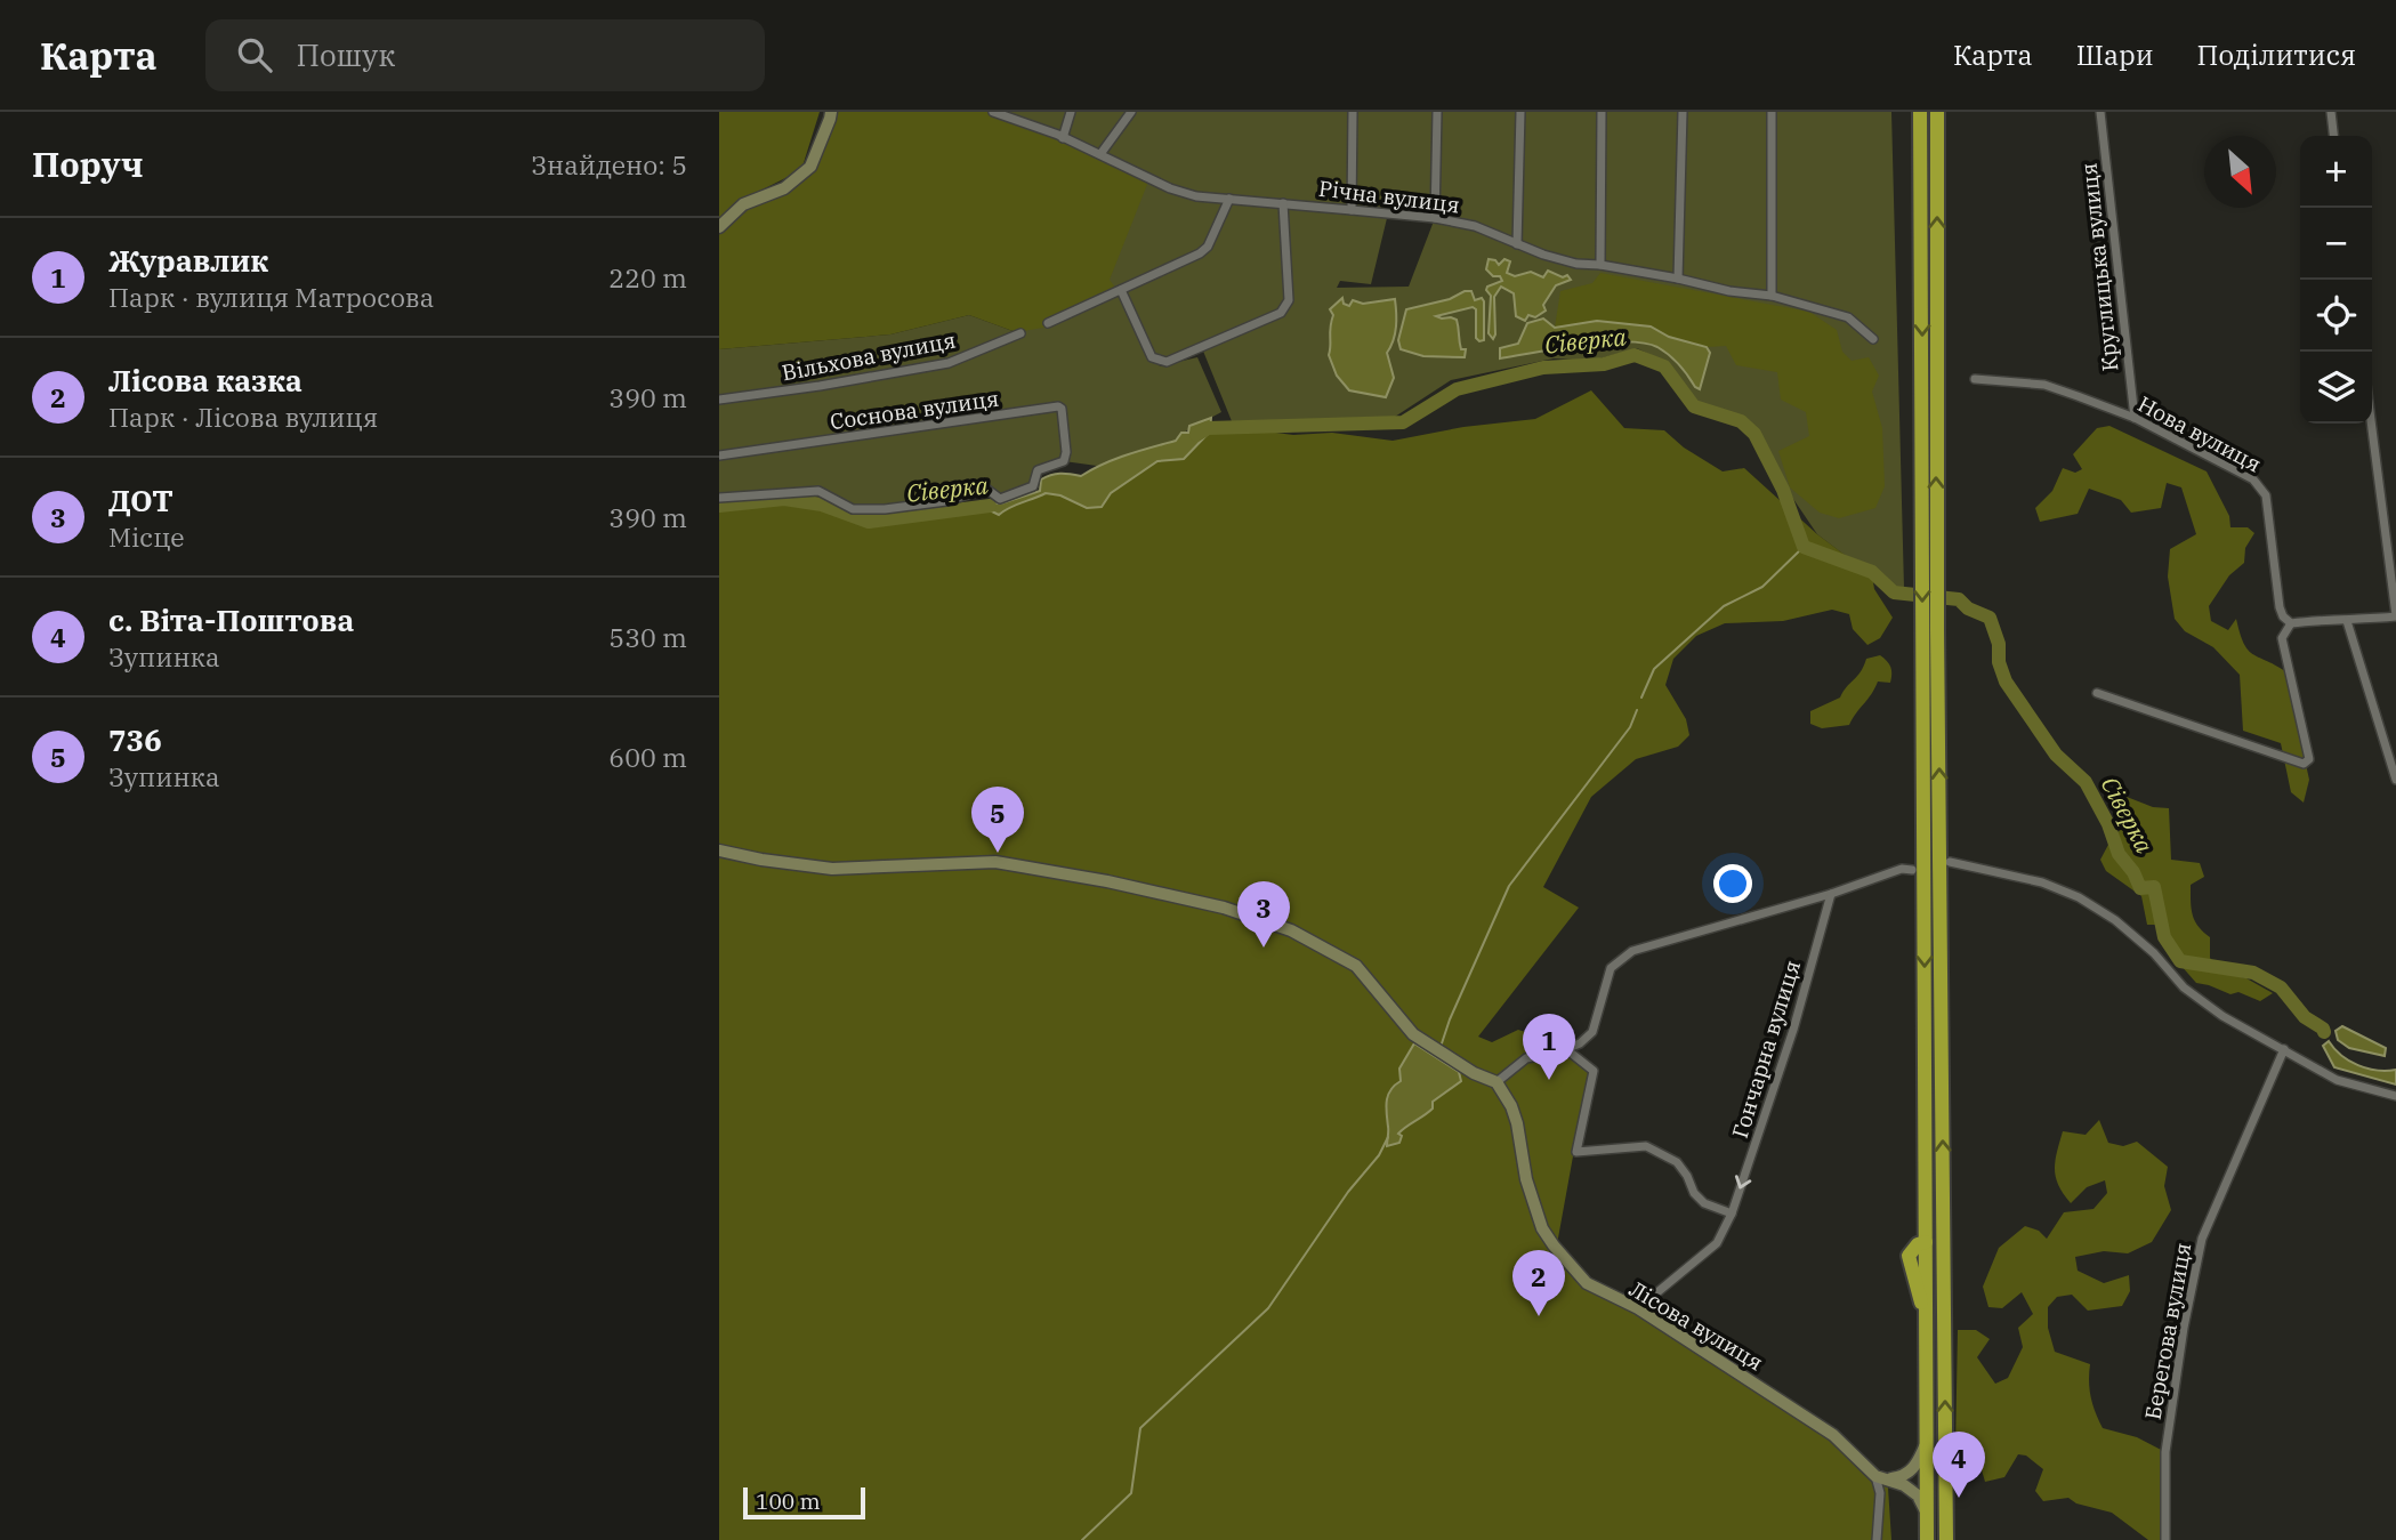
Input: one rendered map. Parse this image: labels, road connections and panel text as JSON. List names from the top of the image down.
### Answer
{
  "streets": {
    "street": [
      "Річна вулиця",
      "Круглицька вулиця",
      "Вільхова вулиця",
      "Соснова вулиця",
      "Нова вулиця",
      "Гончарна вулиця",
      "Лісова вулиця",
      "Берегова вулиця"
    ]
  },
  "crossings": [
    ["Круглицька вулиця", "Нова вулиця"],
    ["Гончарна вулиця", "Лісова вулиця"]
  ],
  "one_way": ["Гончарна вулиця"],
  "water": ["Сіверка"],
  "scale_bar": "100 m",
  "north": "bottom right",
  "page": {
    "header": "Карта",
    "search": "Пошук",
    "nav": ["Карта", "Шари", "Поділитися"],
    "heading": ["Поруч", "Знайдено: 5"],
    "map_buttons": ["+", "−"],
    "list": [
      {
        "mark": "1",
        "name": "Журавлик",
        "note": "Парк · вулиця Матросова",
        "value": "220 m"
      },
      {
        "mark": "2",
        "name": "Лісова казка",
        "note": "Парк · Лісова вулиця",
        "value": "390 m"
      },
      {
        "mark": "3",
        "name": "ДОТ",
        "note": "Місце",
        "value": "390 m"
      },
      {
        "mark": "4",
        "name": "с. Віта-Поштова",
        "note": "Зупинка",
        "value": "530 m"
      },
      {
        "mark": "5",
        "name": "736",
        "note": "Зупинка",
        "value": "600 m"
      }
    ],
    "pins": [
      "5",
      "3",
      "1",
      "2",
      "4"
    ],
    "scale": "100 m"
  }
}
